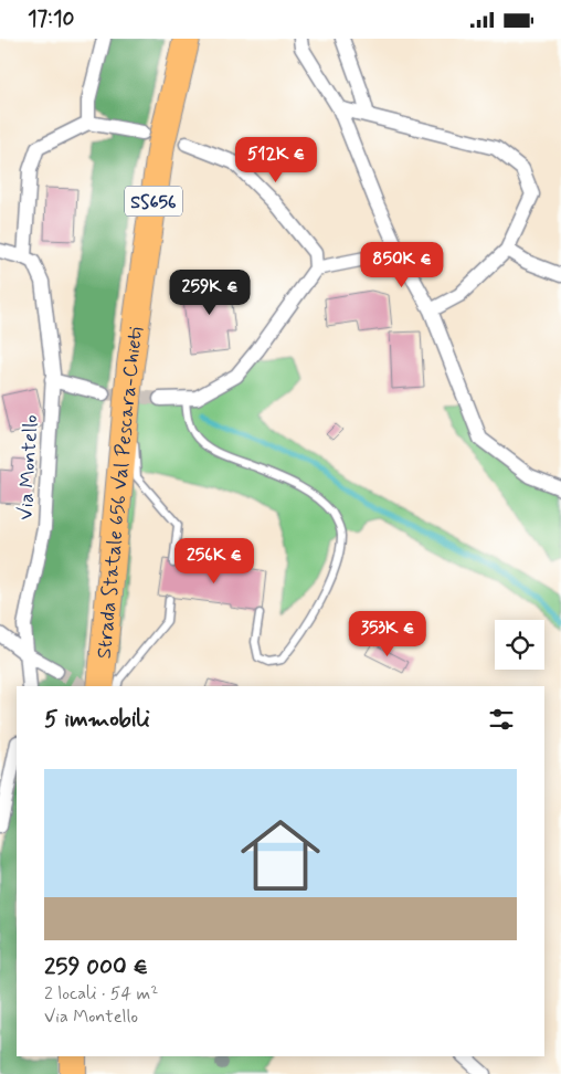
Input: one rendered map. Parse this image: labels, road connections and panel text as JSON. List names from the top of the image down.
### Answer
{
  "streets": {
    "highway": ["SS656", "Strada Statale 656 Val Pescara-Chieti"],
    "street": ["Via Montello"]
  },
  "page": {
    "status": "17:10",
    "price": [
      "512K €",
      "850K €",
      "259K €",
      "256K €",
      "353K €"
    ],
    "heading": "5 immobili",
    "list": [
      {
        "name": "259 000 €",
        "note": "2 locali · 54 m² · Via Montello"
      }
    ]
  }
}
